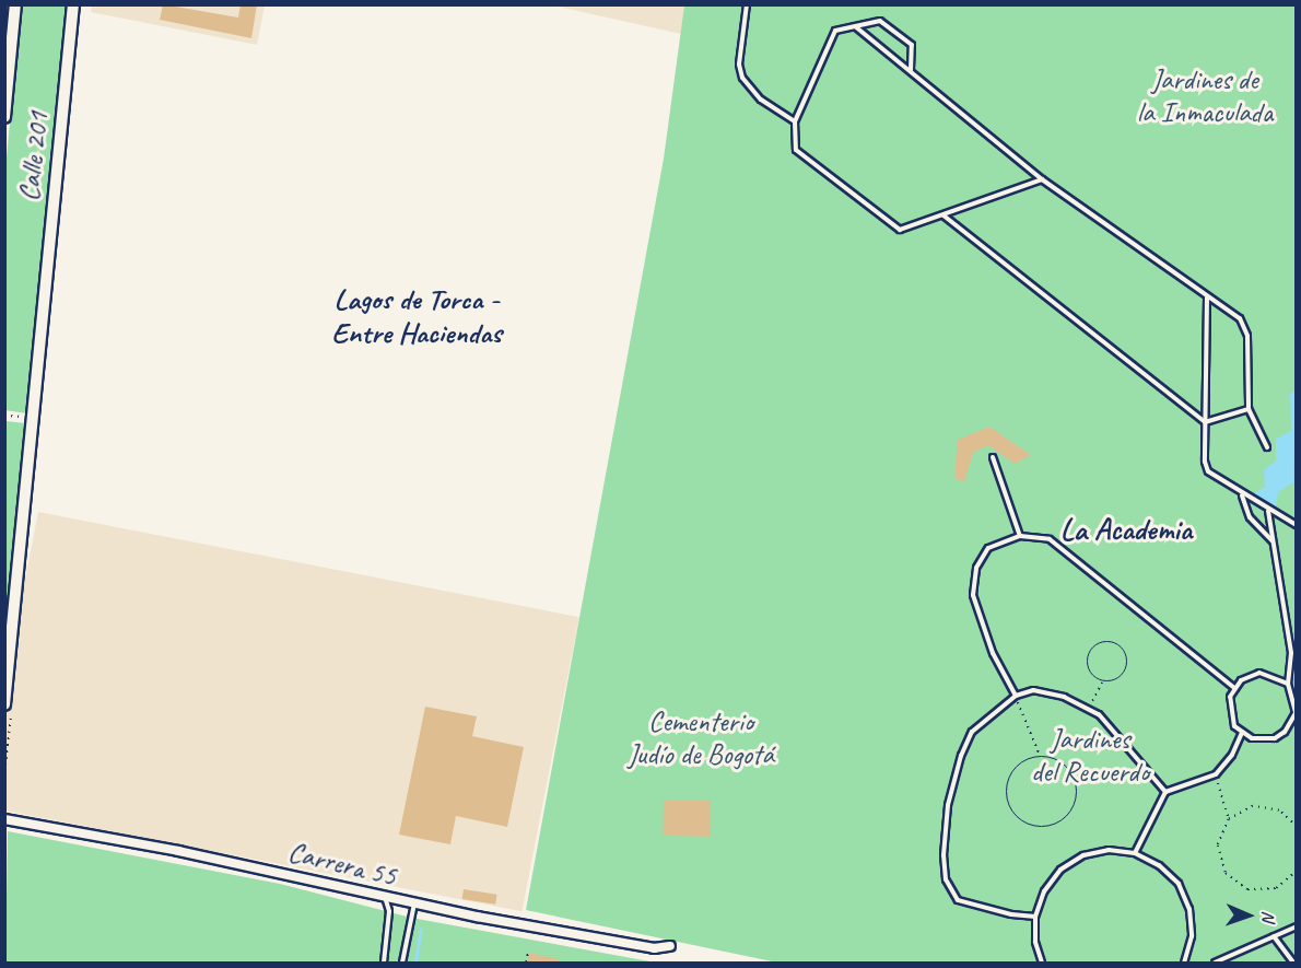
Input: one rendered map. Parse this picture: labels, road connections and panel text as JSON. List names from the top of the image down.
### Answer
{
  "streets": {
    "main road": ["Calle 201"],
    "street": ["Carrera 55"]
  },
  "districts": ["Lagos de Torca - Entre Haciendas", "La Academia"],
  "parks": ["Jardines de la Inmaculada", "Cementerio Judío de Bogotá", "Jardines del Recuerdo"],
  "north": "right"
}
